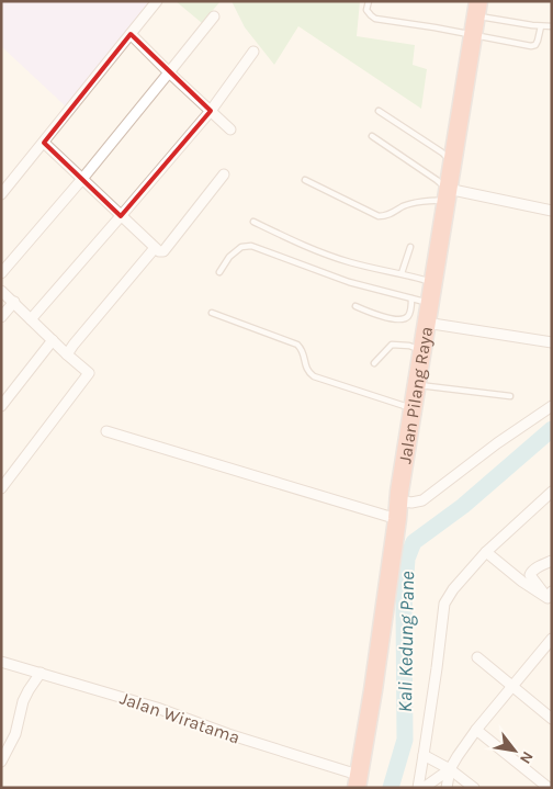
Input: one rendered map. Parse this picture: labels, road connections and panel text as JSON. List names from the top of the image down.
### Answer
{
  "streets": {
    "highway": ["Jalan Pilang Raya"],
    "street": ["Jalan Wiratama"]
  },
  "crossings": [
    ["Jalan Pilang Raya", "Jalan Wiratama"]
  ],
  "water": ["Kali Kedung Pane"],
  "north": "bottom right"
}
